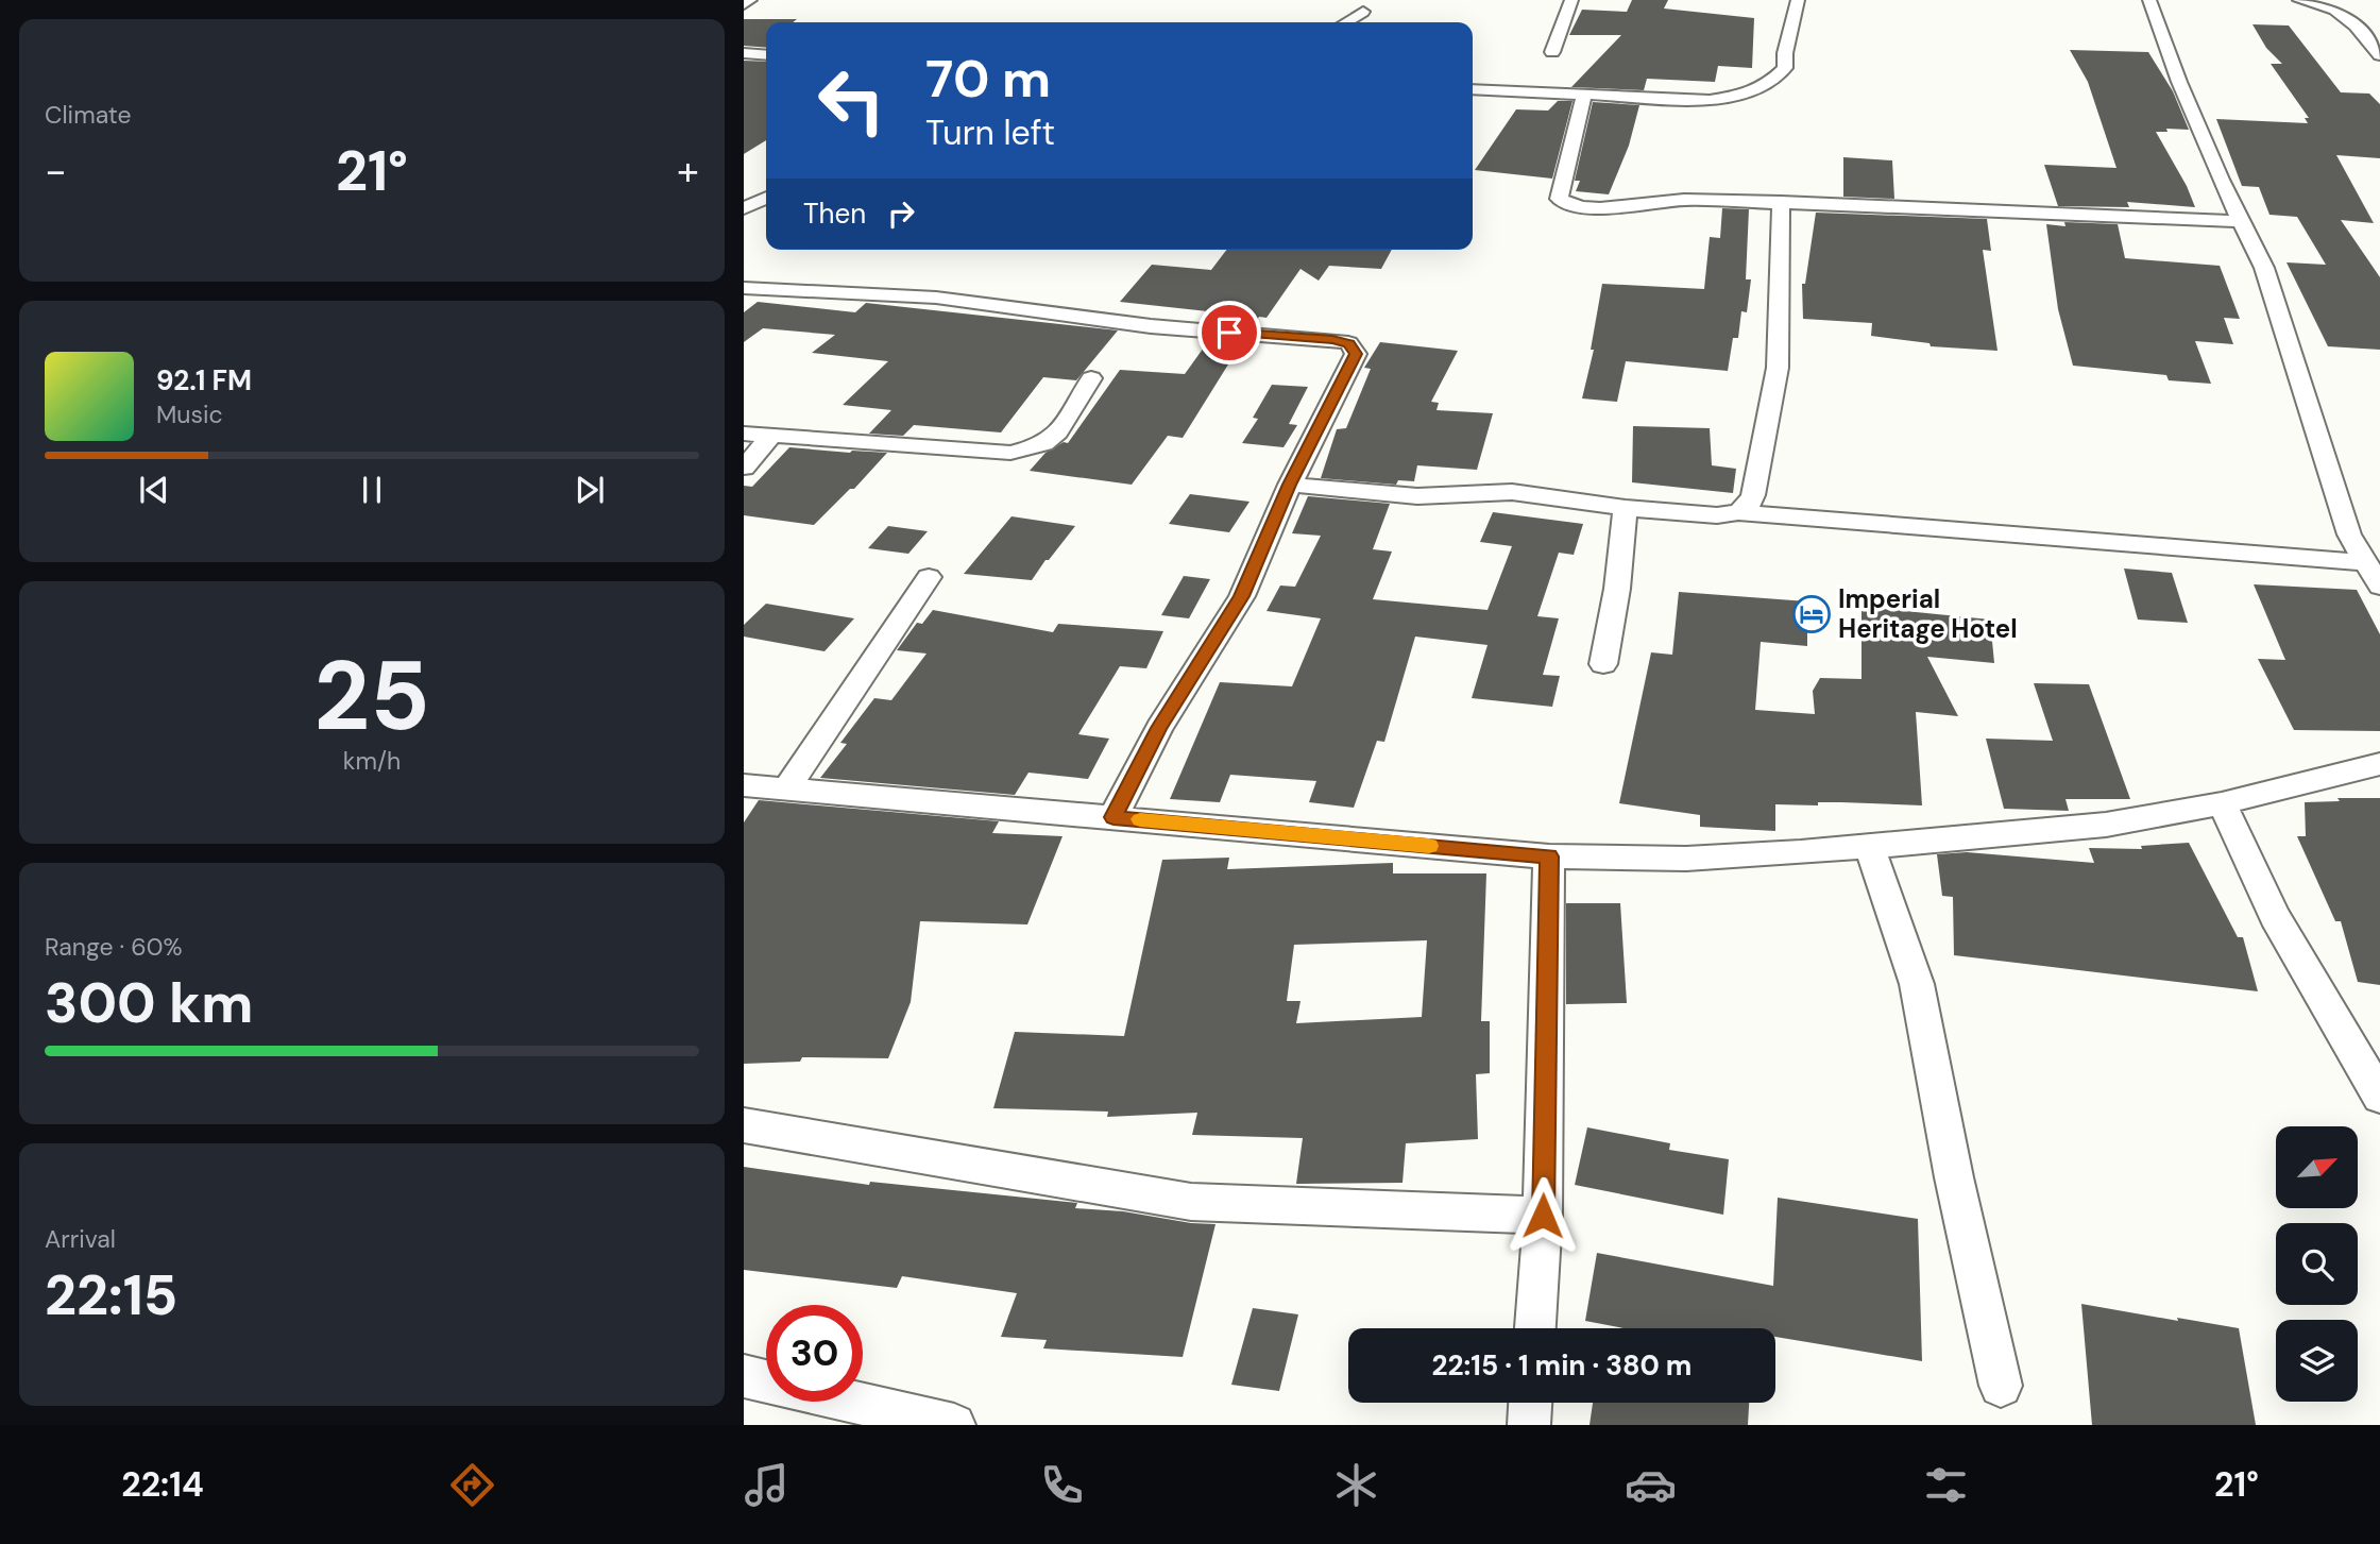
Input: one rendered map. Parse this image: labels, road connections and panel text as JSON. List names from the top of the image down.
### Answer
{
  "places": {
    "hotel": ["Imperial Heritage Hotel"]
  },
  "north": "top right",
  "page": {
    "tile": [
      "Climate",
      ["25", "km/h"],
      ["Range · 60%", "300 km"],
      ["Arrival", "22:15"]
    ],
    "turn": ["70 m", "Turn left"],
    "heat": ["−", "21°", "+"],
    "then": "Then",
    "song": ["92.1 FM", "Music"],
    "limit": "30",
    "trip": "22:15 · 1 min · 380 m",
    "tabs": ["22:14", "21°"]
  }
}
